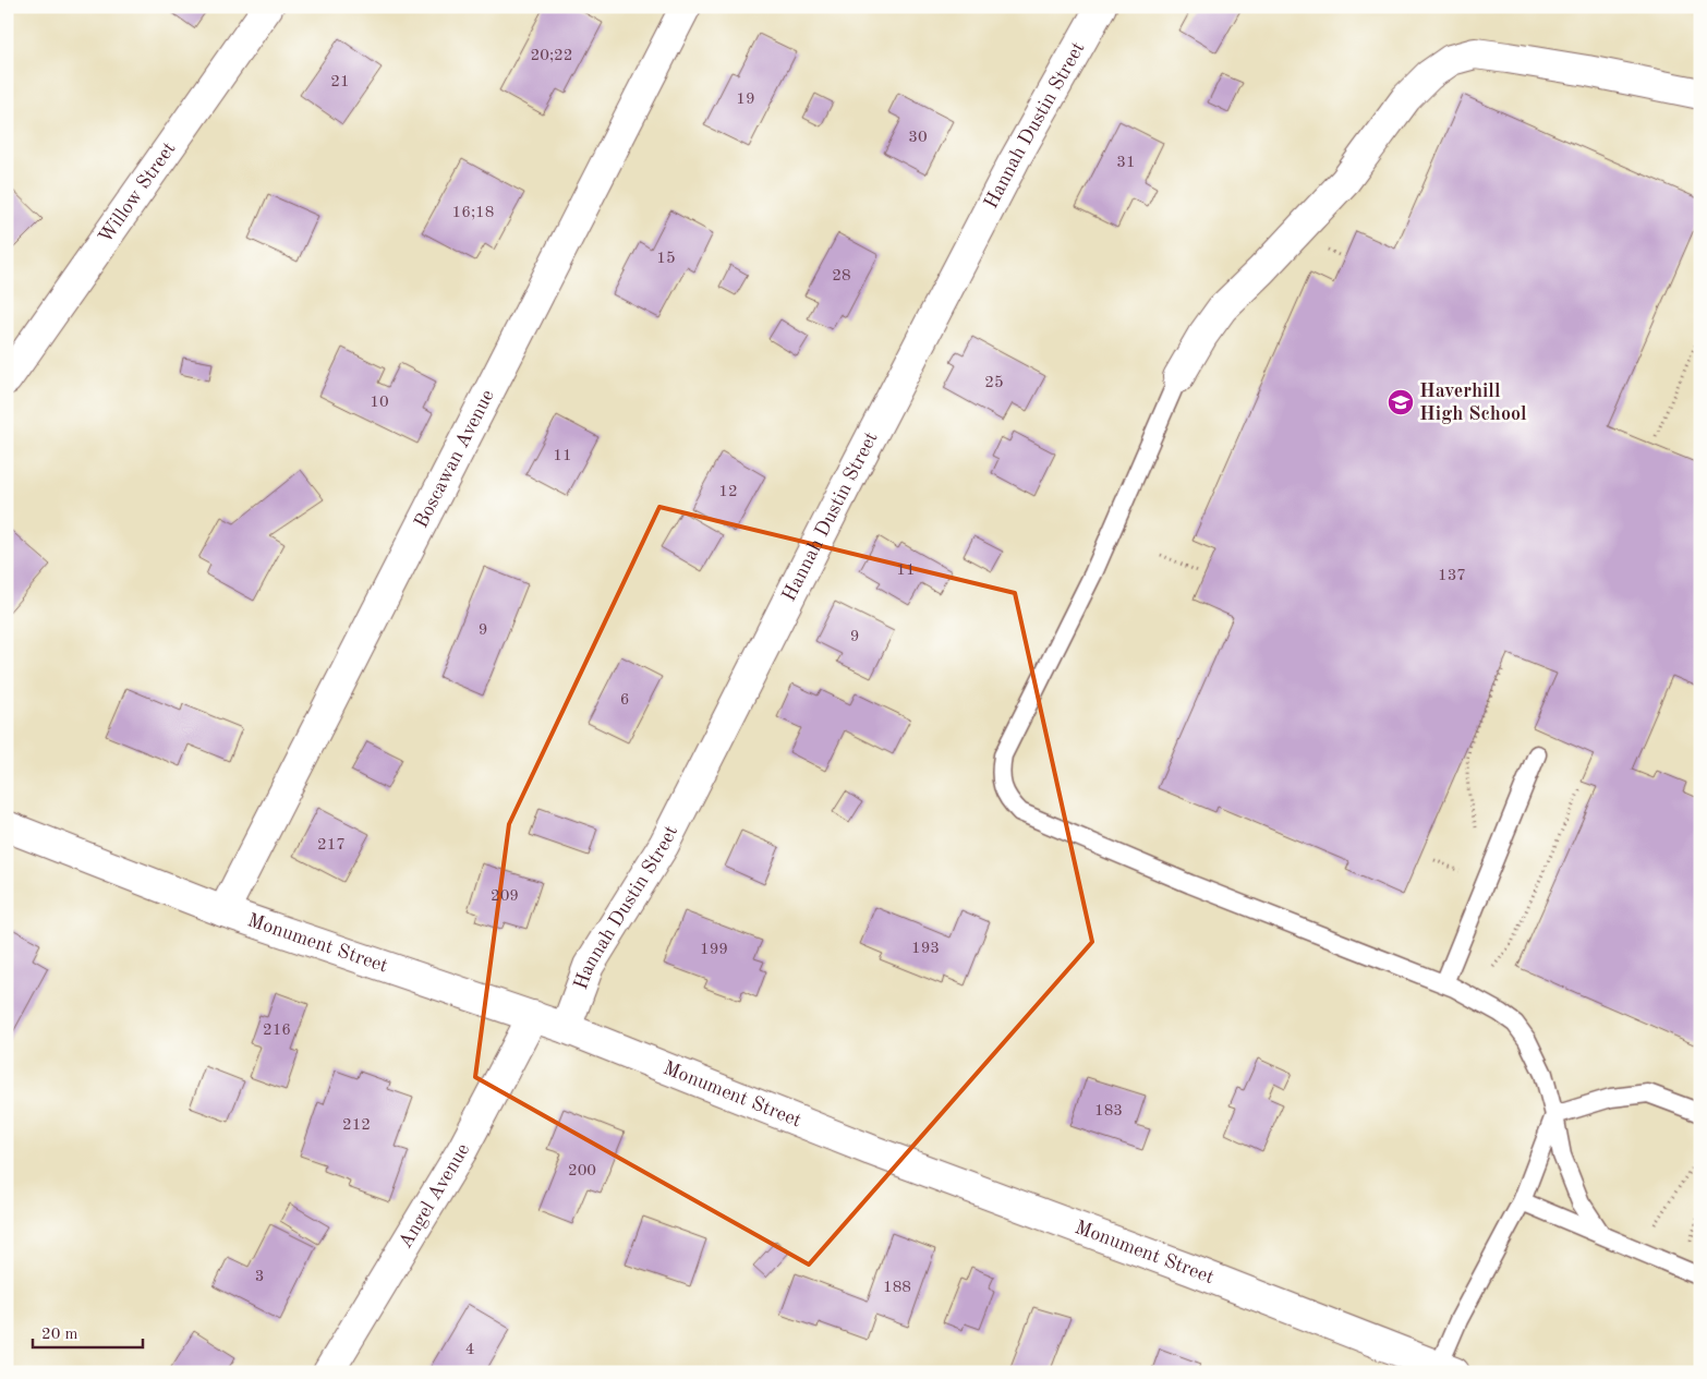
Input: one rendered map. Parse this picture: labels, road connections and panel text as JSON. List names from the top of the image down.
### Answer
{
  "streets": {
    "street": [
      "Hannah Dustin Street",
      "Willow Street",
      "Boscawan Avenue",
      "Monument Street",
      "Angel Avenue"
    ]
  },
  "crossings": [
    ["Hannah Dustin Street", "Monument Street"],
    ["Boscawan Avenue", "Monument Street"],
    ["Monument Street", "Angel Avenue"]
  ],
  "places": {
    "school or university": ["Haverhill High School"]
  },
  "house_numbers": [
    "20;22",
    "21",
    "19",
    "30",
    "31",
    "16;18",
    "15",
    "28",
    "25",
    "10",
    "11",
    "12",
    "11",
    "137",
    "9",
    "9",
    "6",
    "217",
    "209",
    "193",
    "199",
    "216",
    "183",
    "212",
    "200",
    "3",
    "188",
    "4"
  ],
  "scale_bar": "20 m"
}
